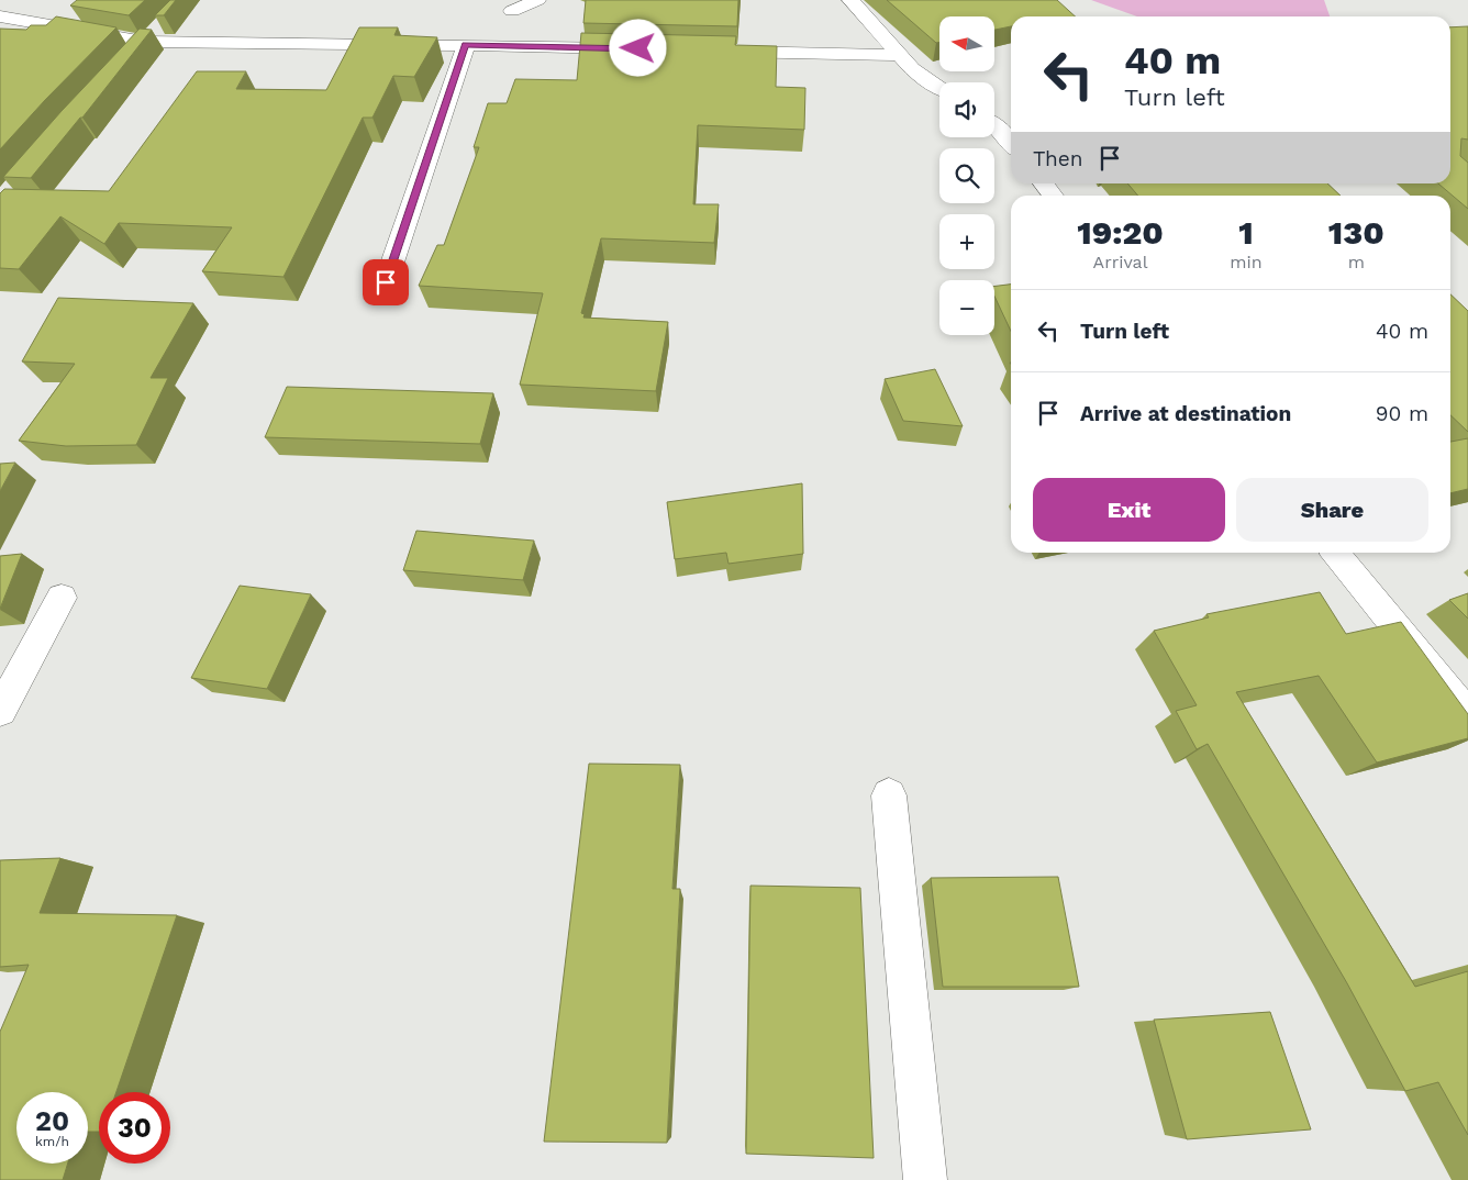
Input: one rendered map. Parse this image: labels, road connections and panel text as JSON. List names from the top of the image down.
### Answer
{
  "north": "left",
  "page": {
    "map_buttons": ["+", "−"],
    "turn": ["40 m", "Turn left"],
    "then": "Then",
    "eta": [
      "19:20",
      "Arrival",
      "1",
      "min",
      "130",
      "m"
    ],
    "list": [
      {
        "name": "Turn left",
        "value": "40 m"
      },
      {
        "name": "Arrive at destination",
        "value": "90 m"
      }
    ],
    "buttons": ["Exit", "Share"],
    "speed": "20 km/h",
    "limit": "30"
  }
}
